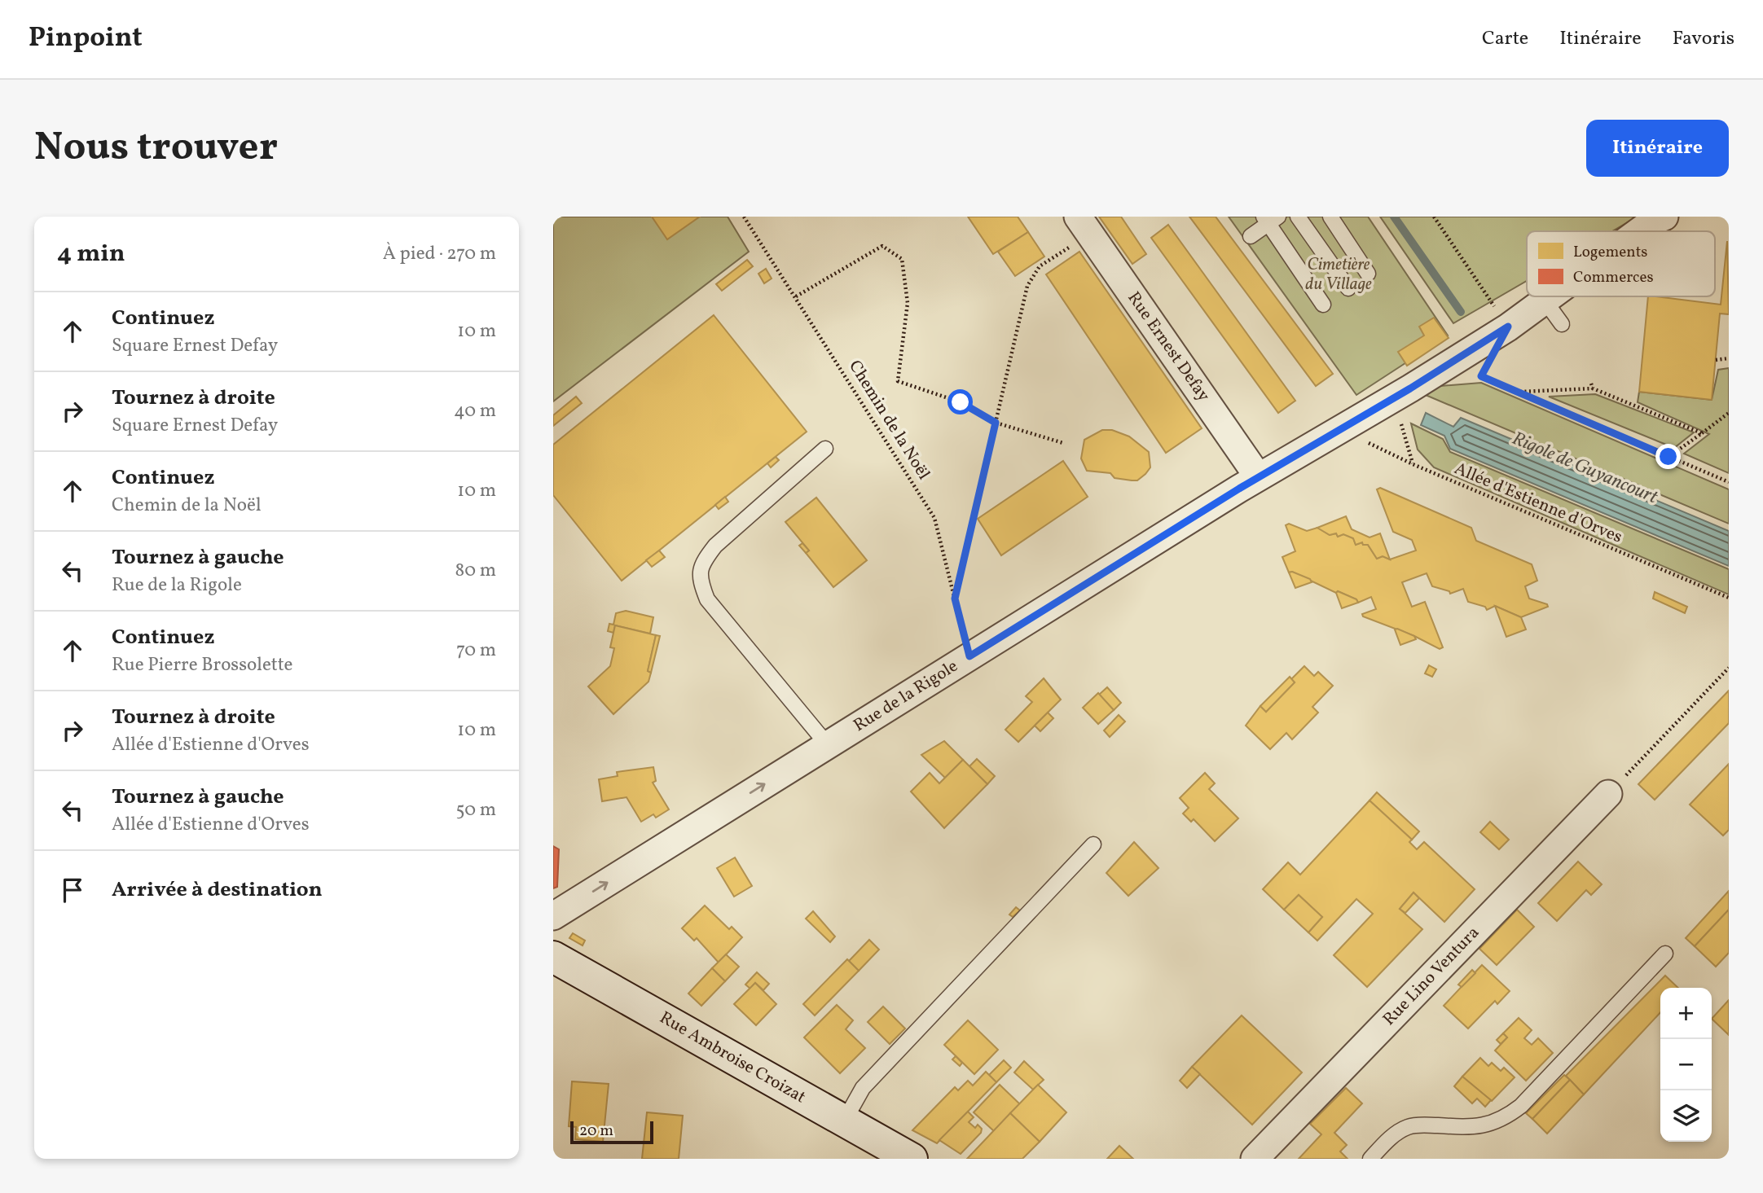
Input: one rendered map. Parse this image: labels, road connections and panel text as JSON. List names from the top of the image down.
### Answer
{
  "streets": {
    "street": [
      "Rue Ernest Defay",
      "Rue de la Rigole",
      "Rue Lino Ventura",
      "Rue Ambroise Croizat"
    ],
    "path": ["Chemin de la Noël", "Allée d'Estienne d'Orves"]
  },
  "crossings": [
    ["Rue Ernest Defay", "Rue de la Rigole"],
    ["Chemin de la Noël", "Rue de la Rigole"],
    ["Allée d'Estienne d'Orves", "Rue de la Rigole"]
  ],
  "water": ["Rigole de Guyancourt"],
  "parks": ["Cimetière du Village"],
  "legend": ["Logements", "Commerces"],
  "scale_bar": "20 m",
  "page": {
    "header": "Pinpoint",
    "nav": ["Carte", "Itinéraire", "Favoris"],
    "buttons": "Itinéraire",
    "title": "Nous trouver",
    "heading": ["4 min", "À pied · 270 m"],
    "list": [
      ["Continuez", "Square Ernest Defay", "10 m"],
      ["Tournez à droite", "Square Ernest Defay", "40 m"],
      ["Continuez", "Chemin de la Noël", "10 m"],
      ["Tournez à gauche", "Rue de la Rigole", "80 m"],
      ["Continuez", "Rue Pierre Brossolette", "70 m"],
      ["Tournez à droite", "Allée d'Estienne d'Orves", "10 m"],
      ["Tournez à gauche", "Allée d'Estienne d'Orves", "50 m"],
      "Arrivée à destination"
    ],
    "map_buttons": ["+", "−"],
    "scale": "20 m"
  }
}
